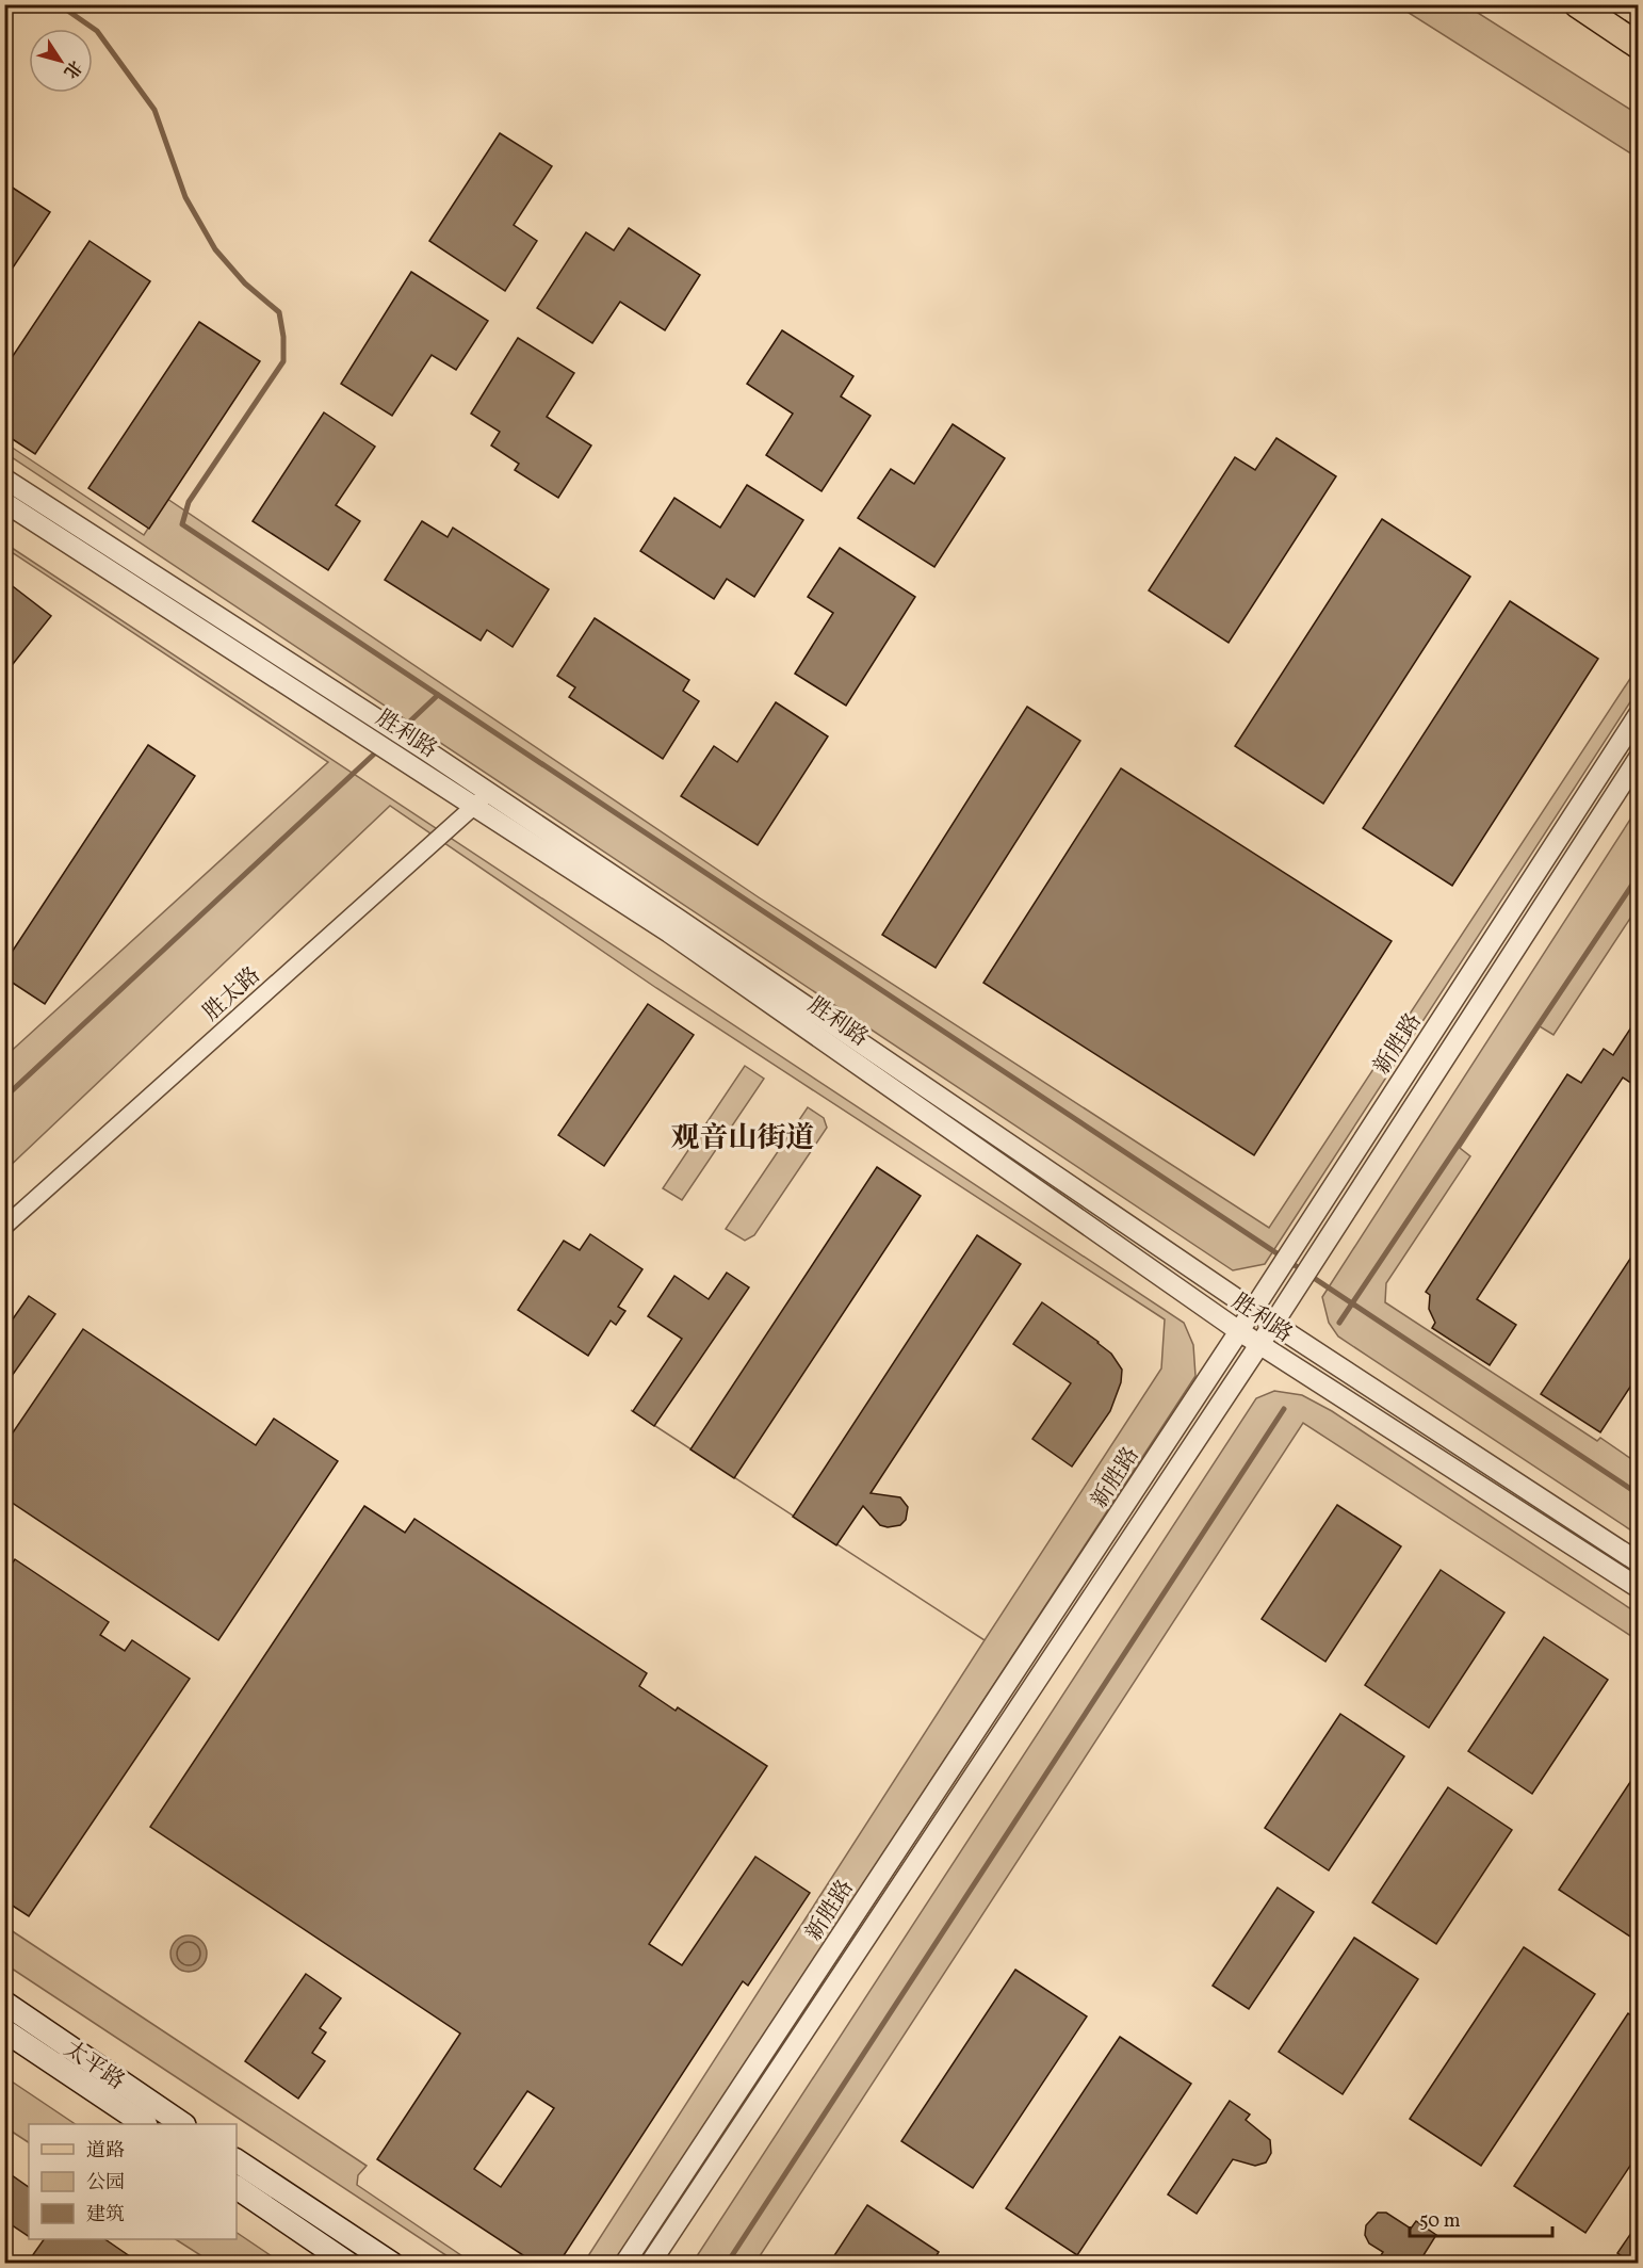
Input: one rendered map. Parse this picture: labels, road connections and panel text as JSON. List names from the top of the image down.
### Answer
{
  "streets": {
    "main road": ["太平路"],
    "street": ["胜利路", "胜太路", "新胜路"]
  },
  "crossings": [
    ["胜利路", "胜太路"],
    ["胜利路", "新胜路"]
  ],
  "districts": ["观音山街道"],
  "legend": ["道路", "公园", "建筑"],
  "scale_bar": "50 m",
  "north": "bottom right"
}
